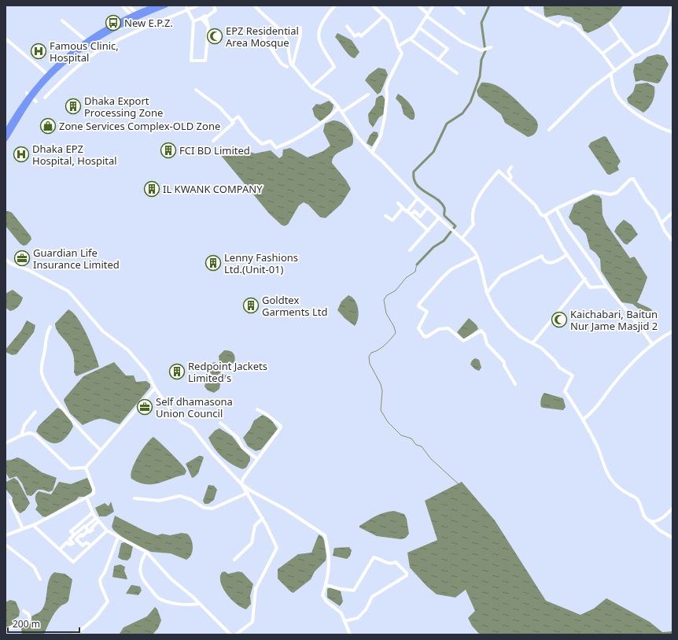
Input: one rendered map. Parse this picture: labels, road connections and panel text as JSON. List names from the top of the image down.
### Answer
{
  "places": {
    "bus stop": ["New E.P.Z."],
    "mosque": ["EPZ Residential Area Mosque", "Kaichabari, Baitun Nur Jame Masjid 2"],
    "hospital": ["Famous Clinic, Hospital", "Dhaka EPZ Hospital, Hospital"],
    "building": [
      "Dhaka Export Processing Zone",
      "FCI BD Limited",
      "IL KWANK COMPANY",
      "Lenny Fashions Ltd.(Unit-01)",
      "Goldtex Garments Ltd",
      "Redpoint Jackets Limited s"
    ],
    "shop": ["Zone Services Complex-OLD Zone"],
    "office": ["Guardian Life Insurance Limited", "Self dhamasona Union Council"]
  },
  "scale_bar": "200 m"
}
